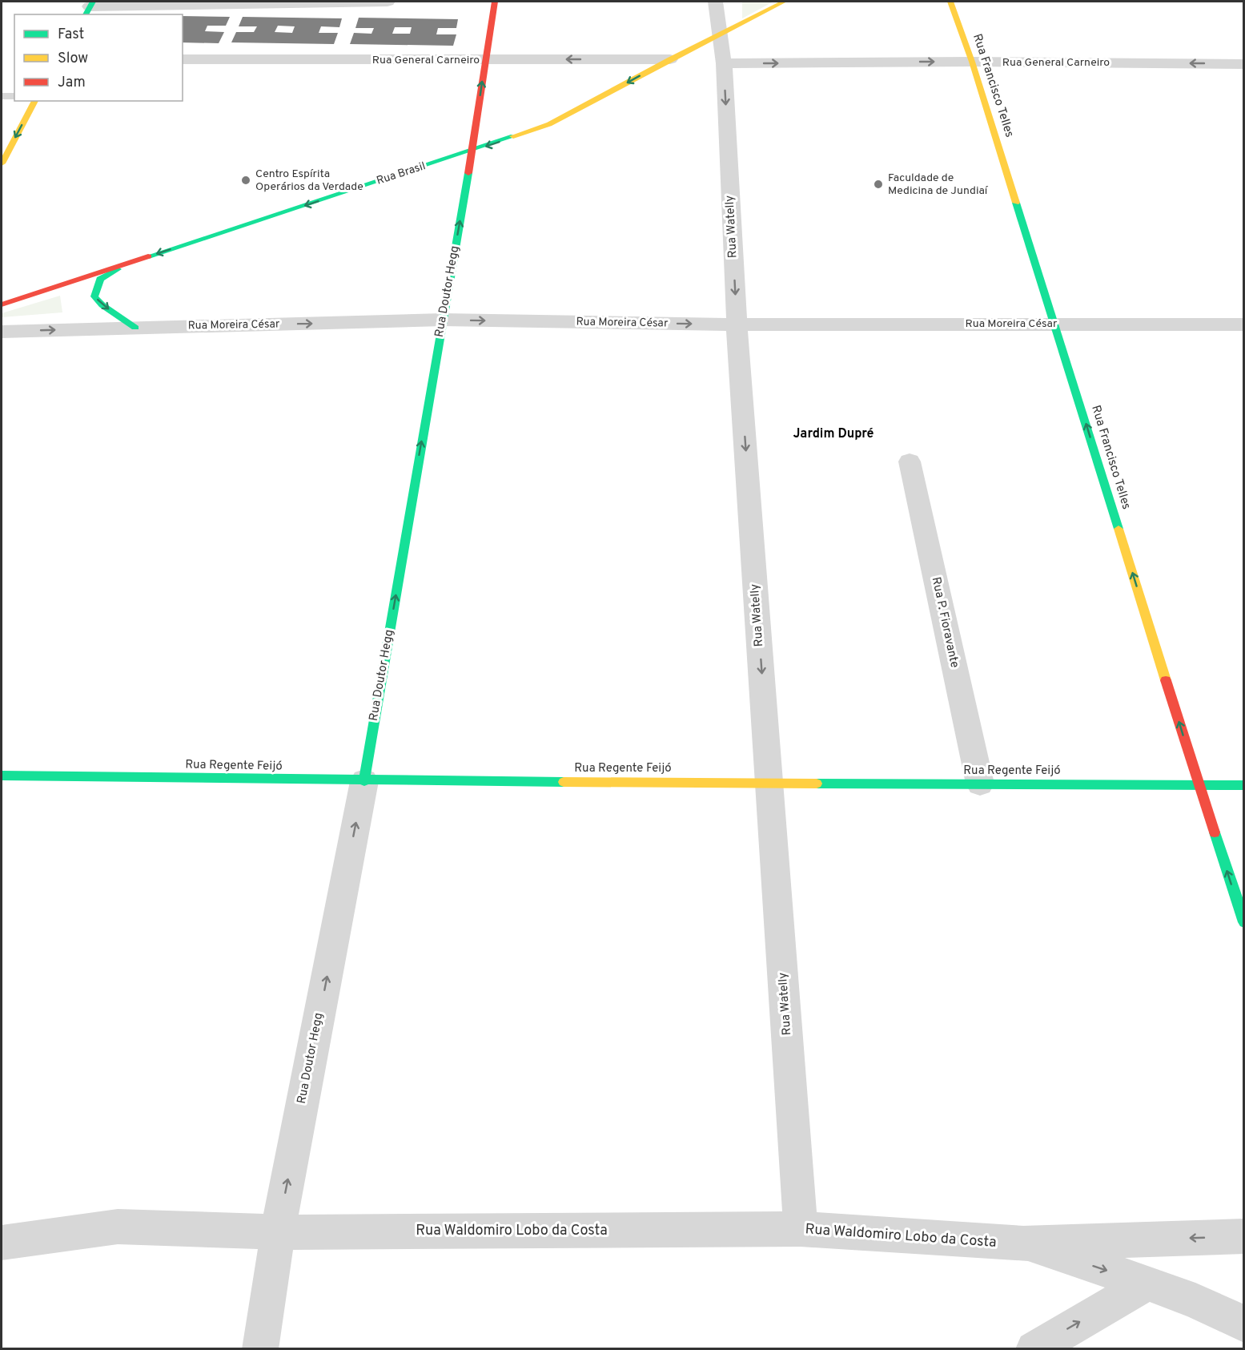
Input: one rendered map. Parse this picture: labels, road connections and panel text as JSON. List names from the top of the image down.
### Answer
{
  "streets": {
    "main road": [
      "Rua Francisco Telles",
      "Rua Brasil",
      "Rua Doutor Hegg",
      "Rua Regente Feijó"
    ],
    "street": [
      "Rua General Carneiro",
      "Rua Watelly",
      "Rua Moreira César",
      "Rua P. Fioravante",
      "Rua Waldomiro Lobo da Costa"
    ]
  },
  "crossings": [
    ["Rua General Carneiro", "Rua Francisco Telles"],
    ["Rua General Carneiro", "Rua Brasil"],
    ["Rua General Carneiro", "Rua Watelly"],
    ["Rua General Carneiro", "Rua Doutor Hegg"],
    ["Rua Francisco Telles", "Rua Moreira César"],
    ["Rua Francisco Telles", "Rua Regente Feijó"],
    ["Rua Brasil", "Rua Watelly"],
    ["Rua Brasil", "Rua Doutor Hegg"],
    ["Rua Watelly", "Rua Moreira César"],
    ["Rua Watelly", "Rua Regente Feijó"],
    ["Rua Watelly", "Rua Waldomiro Lobo da Costa"],
    ["Rua Doutor Hegg", "Rua Moreira César"],
    ["Rua Doutor Hegg", "Rua Regente Feijó"],
    ["Rua Doutor Hegg", "Rua Waldomiro Lobo da Costa"],
    ["Rua P. Fioravante", "Rua Regente Feijó"]
  ],
  "one_way": [
    "Rua Francisco Telles",
    "Rua Brasil",
    "Rua Watelly",
    "Rua Doutor Hegg",
    "Rua Moreira César"
  ],
  "districts": ["Jardim Dupré"],
  "places": ["Centro Espírita Operários da Verdade", "Faculdade de Medicina de Jundiaí"],
  "legend": ["Fast", "Slow", "Jam"]
}
